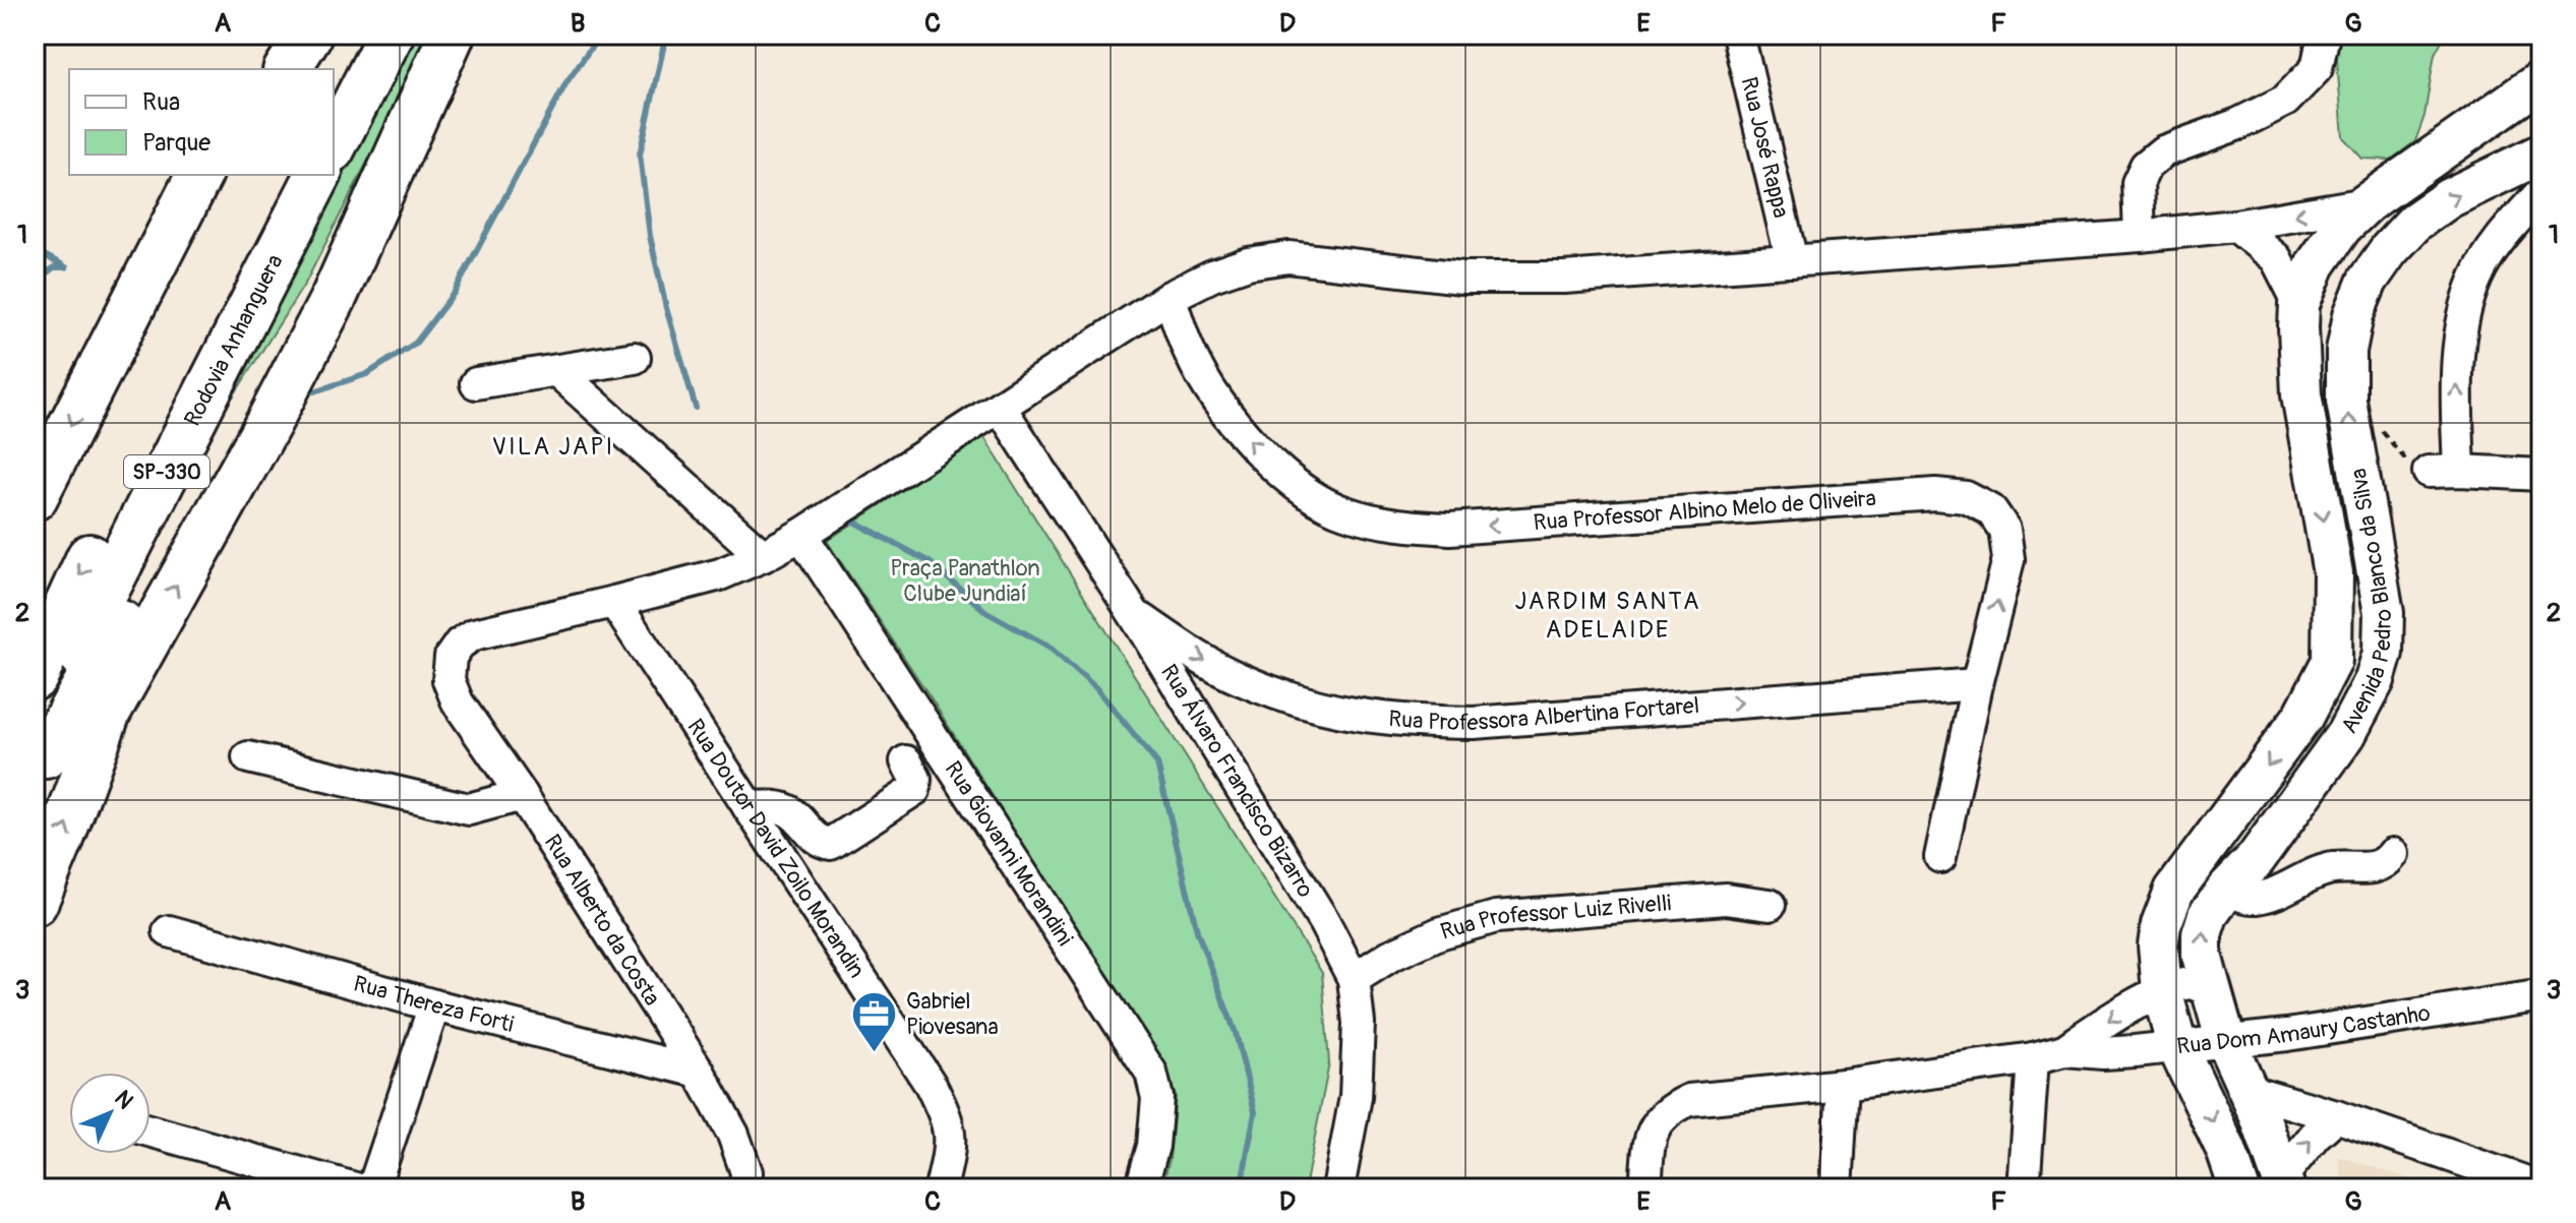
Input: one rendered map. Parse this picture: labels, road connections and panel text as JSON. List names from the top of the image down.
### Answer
{
  "streets": {
    "highway": ["Rodovia Anhanguera", "SP-330"],
    "main road": ["Avenida Pedro Blanco da Silva"],
    "street": [
      "Rua José Rappa",
      "Rua Professor Albino Melo de Oliveira",
      "Rua Professora Albertina Fortarel",
      "Rua Álvaro Francisco Bizarro",
      "Rua Doutor David Zoilo Morandin",
      "Rua Giovanni Morandini",
      "Rua Alberto da Costa",
      "Rua Professor Luiz Rivelli",
      "Rua Thereza Forti",
      "Rua Dom Amaury Castanho"
    ]
  },
  "crossings": [
    ["Rua Professor Albino Melo de Oliveira", "Rua Professora Albertina Fortarel"],
    ["Avenida Pedro Blanco da Silva", "Rua Dom Amaury Castanho"],
    ["Rua Professora Albertina Fortarel", "Rua Álvaro Francisco Bizarro"],
    ["Rua Álvaro Francisco Bizarro", "Rua Professor Luiz Rivelli"],
    ["Rua Doutor David Zoilo Morandin", "Rua Alberto da Costa"],
    ["Rua Alberto da Costa", "Rua Thereza Forti"]
  ],
  "one_way": ["Rua Professora Albertina Fortarel"],
  "districts": ["VILA JAPI", "JARDIM SANTA ADELAIDE"],
  "parks": ["Praça Panathlon Clube Jundiaí"],
  "places": {
    "office": ["Gabriel Piovesana"]
  },
  "legend": ["Rua", "Parque"],
  "north": "top right",
  "grid": {
    "columns": [
      "A",
      "B",
      "C",
      "D",
      "E",
      "F",
      "G"
    ],
    "rows": ["1", "2", "3"]
  }
}
